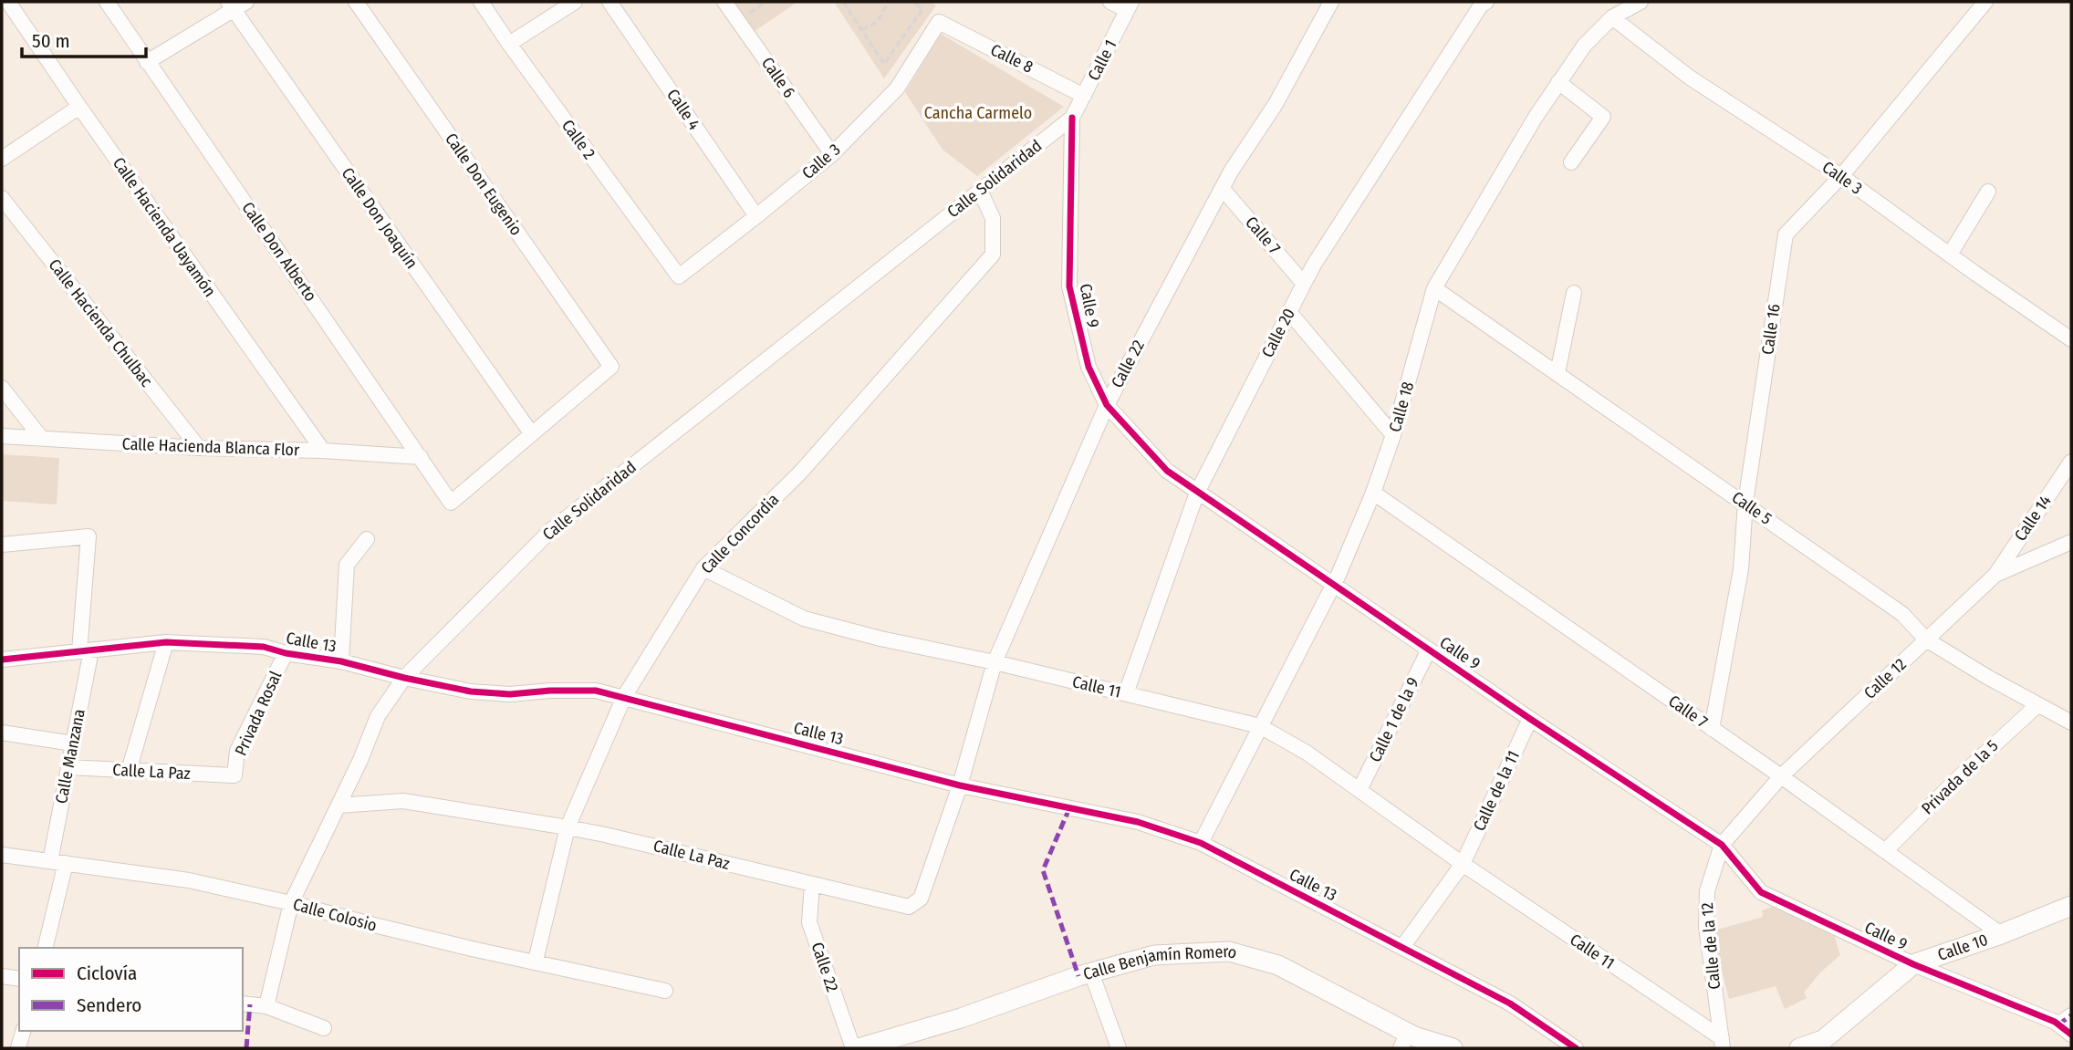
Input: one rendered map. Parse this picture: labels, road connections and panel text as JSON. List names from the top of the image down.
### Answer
{
  "streets": {
    "street": [
      "Calle 8",
      "Calle 1",
      "Calle 6",
      "Calle 4",
      "Calle 2",
      "Calle 3",
      "Calle Solidaridad",
      "Calle Don Eugenio",
      "Calle Don Joaquín",
      "Calle Hacienda Uayamón",
      "Calle 7",
      "Calle Don Alberto",
      "Calle 9",
      "Calle Hacienda Chulbac",
      "Calle 16",
      "Calle 20",
      "Calle 22",
      "Calle 18",
      "Calle Hacienda Blanca Flor",
      "Calle 5",
      "Calle 14",
      "Calle Concordia",
      "Calle 13",
      "Calle 12",
      "Calle 11",
      "Privada Rosal",
      "Calle 1 de la 9",
      "Calle Manzana",
      "Calle La Paz",
      "Privada de la 5",
      "Calle de la 11",
      "Calle Colosio",
      "Calle de la 12",
      "Calle 10",
      "Calle Benjamín Romero"
    ]
  },
  "crossings": [
    ["Calle 8", "Calle 1"],
    ["Calle 8", "Calle 3"],
    ["Calle 1", "Calle Solidaridad"],
    ["Calle 1", "Calle 9"],
    ["Calle 6", "Calle 3"],
    ["Calle 4", "Calle 3"],
    ["Calle 2", "Calle 3"],
    ["Calle 3", "Calle 16"],
    ["Calle 3", "Calle 18"],
    ["Calle Solidaridad", "Calle 9"],
    ["Calle Solidaridad", "Calle Concordia"],
    ["Calle Solidaridad", "Calle 13"],
    ["Calle Solidaridad", "Calle La Paz"],
    ["Calle Solidaridad", "Calle Colosio"],
    ["Calle Don Eugenio", "Calle Don Joaquín"],
    ["Calle Don Eugenio", "Calle Don Alberto"],
    ["Calle Don Joaquín", "Calle Don Alberto"],
    ["Calle Hacienda Uayamón", "Calle Hacienda Blanca Flor"],
    ["Calle 7", "Calle 16"],
    ["Calle 7", "Calle 20"],
    ["Calle 7", "Calle 22"],
    ["Calle 7", "Calle 18"],
    ["Calle 7", "Calle 12"],
    ["Calle 7", "Privada de la 5"],
    ["Calle 7", "Calle 10"],
    ["Calle Don Alberto", "Calle Hacienda Blanca Flor"],
    ["Calle 9", "Calle 20"],
    ["Calle 9", "Calle 22"],
    ["Calle 9", "Calle 18"],
    ["Calle 9", "Calle 12"],
    ["Calle 9", "Calle 1 de la 9"],
    ["Calle 9", "Calle de la 11"],
    ["Calle 9", "Calle de la 12"],
    ["Calle 9", "Calle 10"],
    ["Calle Hacienda Chulbac", "Calle Hacienda Blanca Flor"],
    ["Calle 16", "Calle 5"],
    ["Calle 20", "Calle 11"],
    ["Calle 22", "Calle 13"],
    ["Calle 22", "Calle 11"],
    ["Calle 22", "Calle La Paz"],
    ["Calle 18", "Calle 5"],
    ["Calle 18", "Calle 13"],
    ["Calle 18", "Calle 11"],
    ["Calle 5", "Calle 12"],
    ["Calle 5", "Privada de la 5"],
    ["Calle 14", "Calle 12"],
    ["Calle Concordia", "Calle 13"],
    ["Calle Concordia", "Calle 11"],
    ["Calle Concordia", "Calle La Paz"],
    ["Calle Concordia", "Calle Colosio"],
    ["Calle 13", "Privada Rosal"],
    ["Calle 13", "Calle Manzana"],
    ["Calle 13", "Calle La Paz"],
    ["Calle 12", "Calle de la 12"],
    ["Calle 11", "Calle 1 de la 9"],
    ["Calle 11", "Calle de la 11"],
    ["Calle 11", "Calle de la 12"],
    ["Privada Rosal", "Calle La Paz"],
    ["Calle Manzana", "Calle La Paz"],
    ["Calle Manzana", "Calle Colosio"]
  ],
  "parks": ["Cancha Carmelo"],
  "legend": ["Ciclovía", "Sendero"],
  "scale_bar": "50 m"
}
